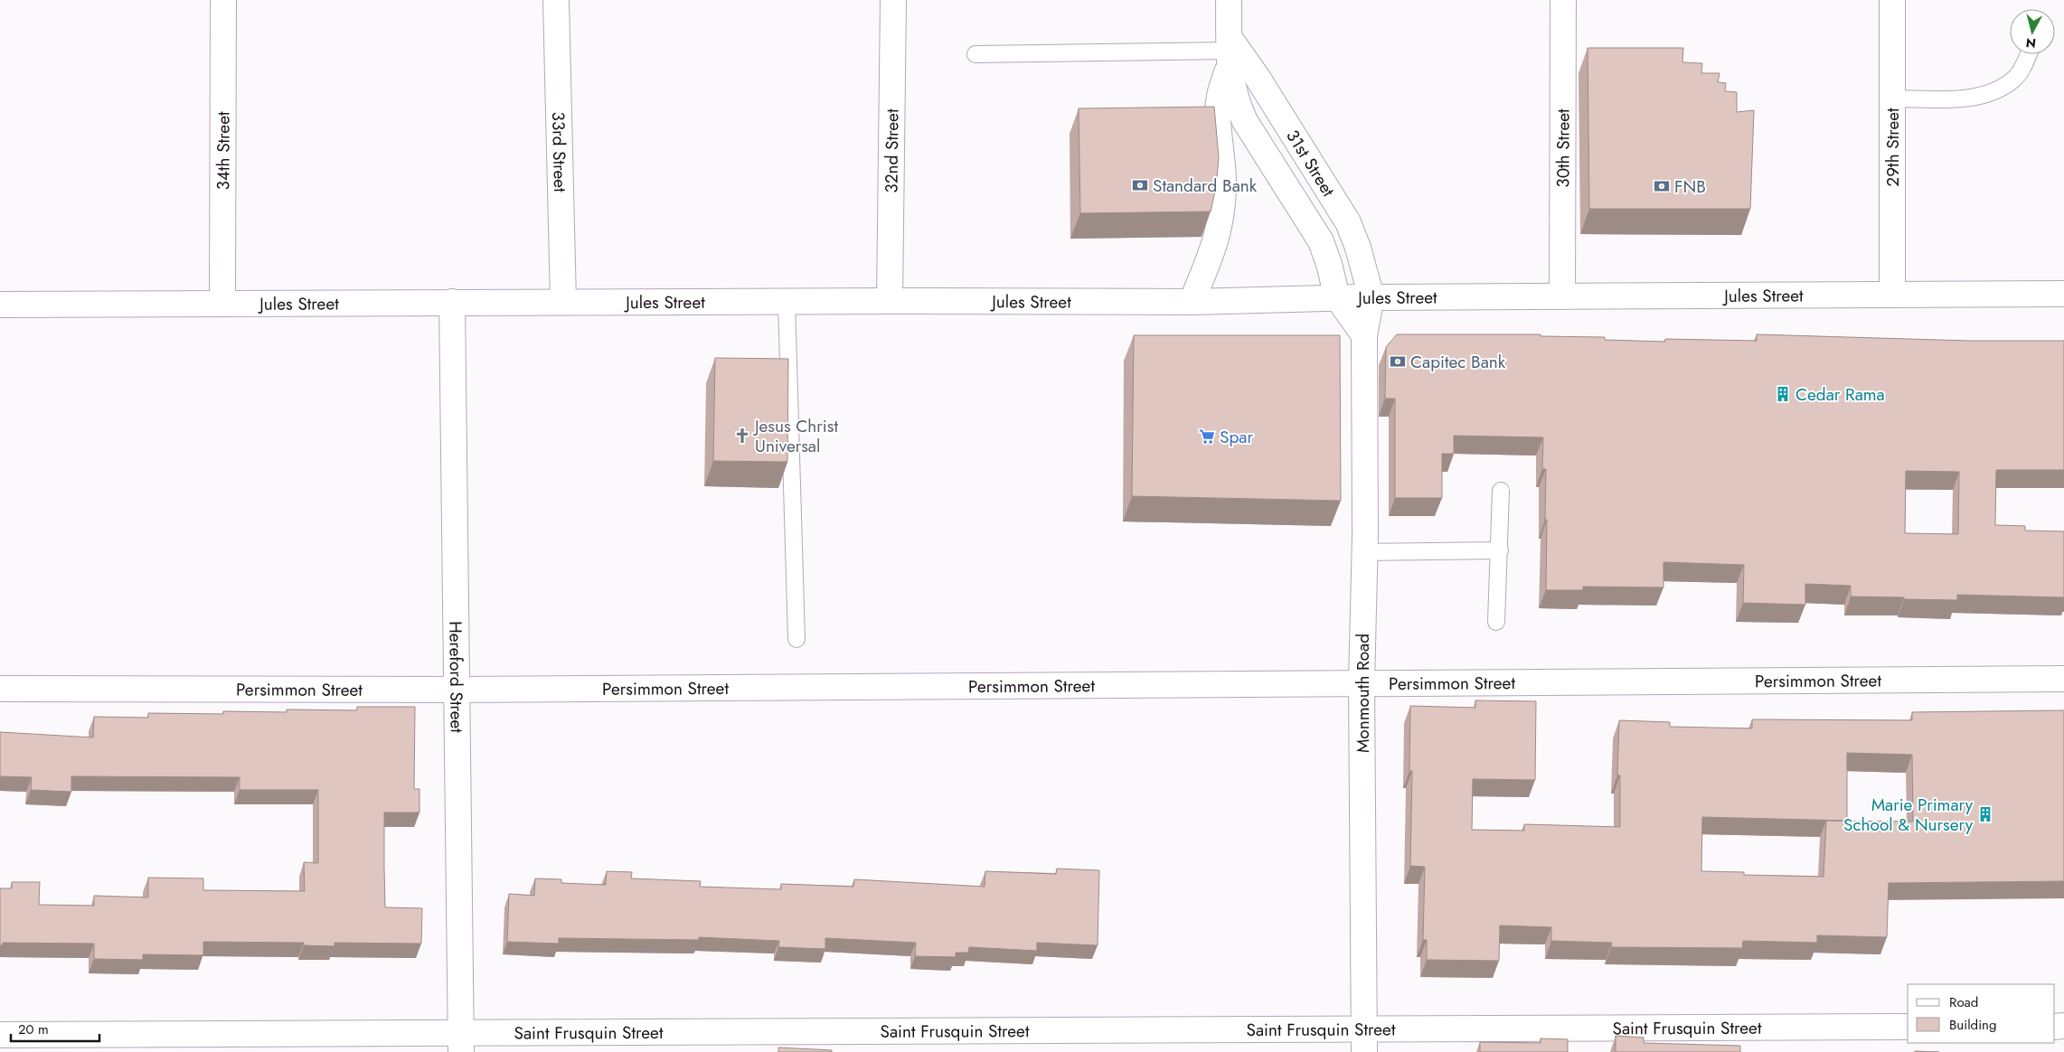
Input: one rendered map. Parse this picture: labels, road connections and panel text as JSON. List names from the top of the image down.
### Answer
{
  "streets": {
    "street": [
      "29th Street",
      "30th Street",
      "32nd Street",
      "34th Street",
      "33rd Street",
      "31st Street",
      "Jules Street",
      "Hereford Street",
      "Persimmon Street",
      "Monmouth Road",
      "Saint Frusquin Street"
    ]
  },
  "crossings": [
    ["29th Street", "Jules Street"],
    ["30th Street", "Jules Street"],
    ["32nd Street", "Jules Street"],
    ["34th Street", "Jules Street"],
    ["33rd Street", "Jules Street"],
    ["31st Street", "Jules Street"],
    ["31st Street", "Monmouth Road"],
    ["Jules Street", "Hereford Street"],
    ["Jules Street", "Monmouth Road"],
    ["Hereford Street", "Persimmon Street"],
    ["Hereford Street", "Saint Frusquin Street"],
    ["Persimmon Street", "Monmouth Road"],
    ["Monmouth Road", "Saint Frusquin Street"]
  ],
  "places": {
    "bank": ["Standard Bank", "FNB", "Capitec Bank"],
    "building": ["Cedar Rama", "Marie Primary School & Nursery"],
    "church": ["Jesus Christ Universal"],
    "supermarket": ["Spar"]
  },
  "legend": ["Road", "Building"],
  "scale_bar": "20 m",
  "north": "bottom"
}
